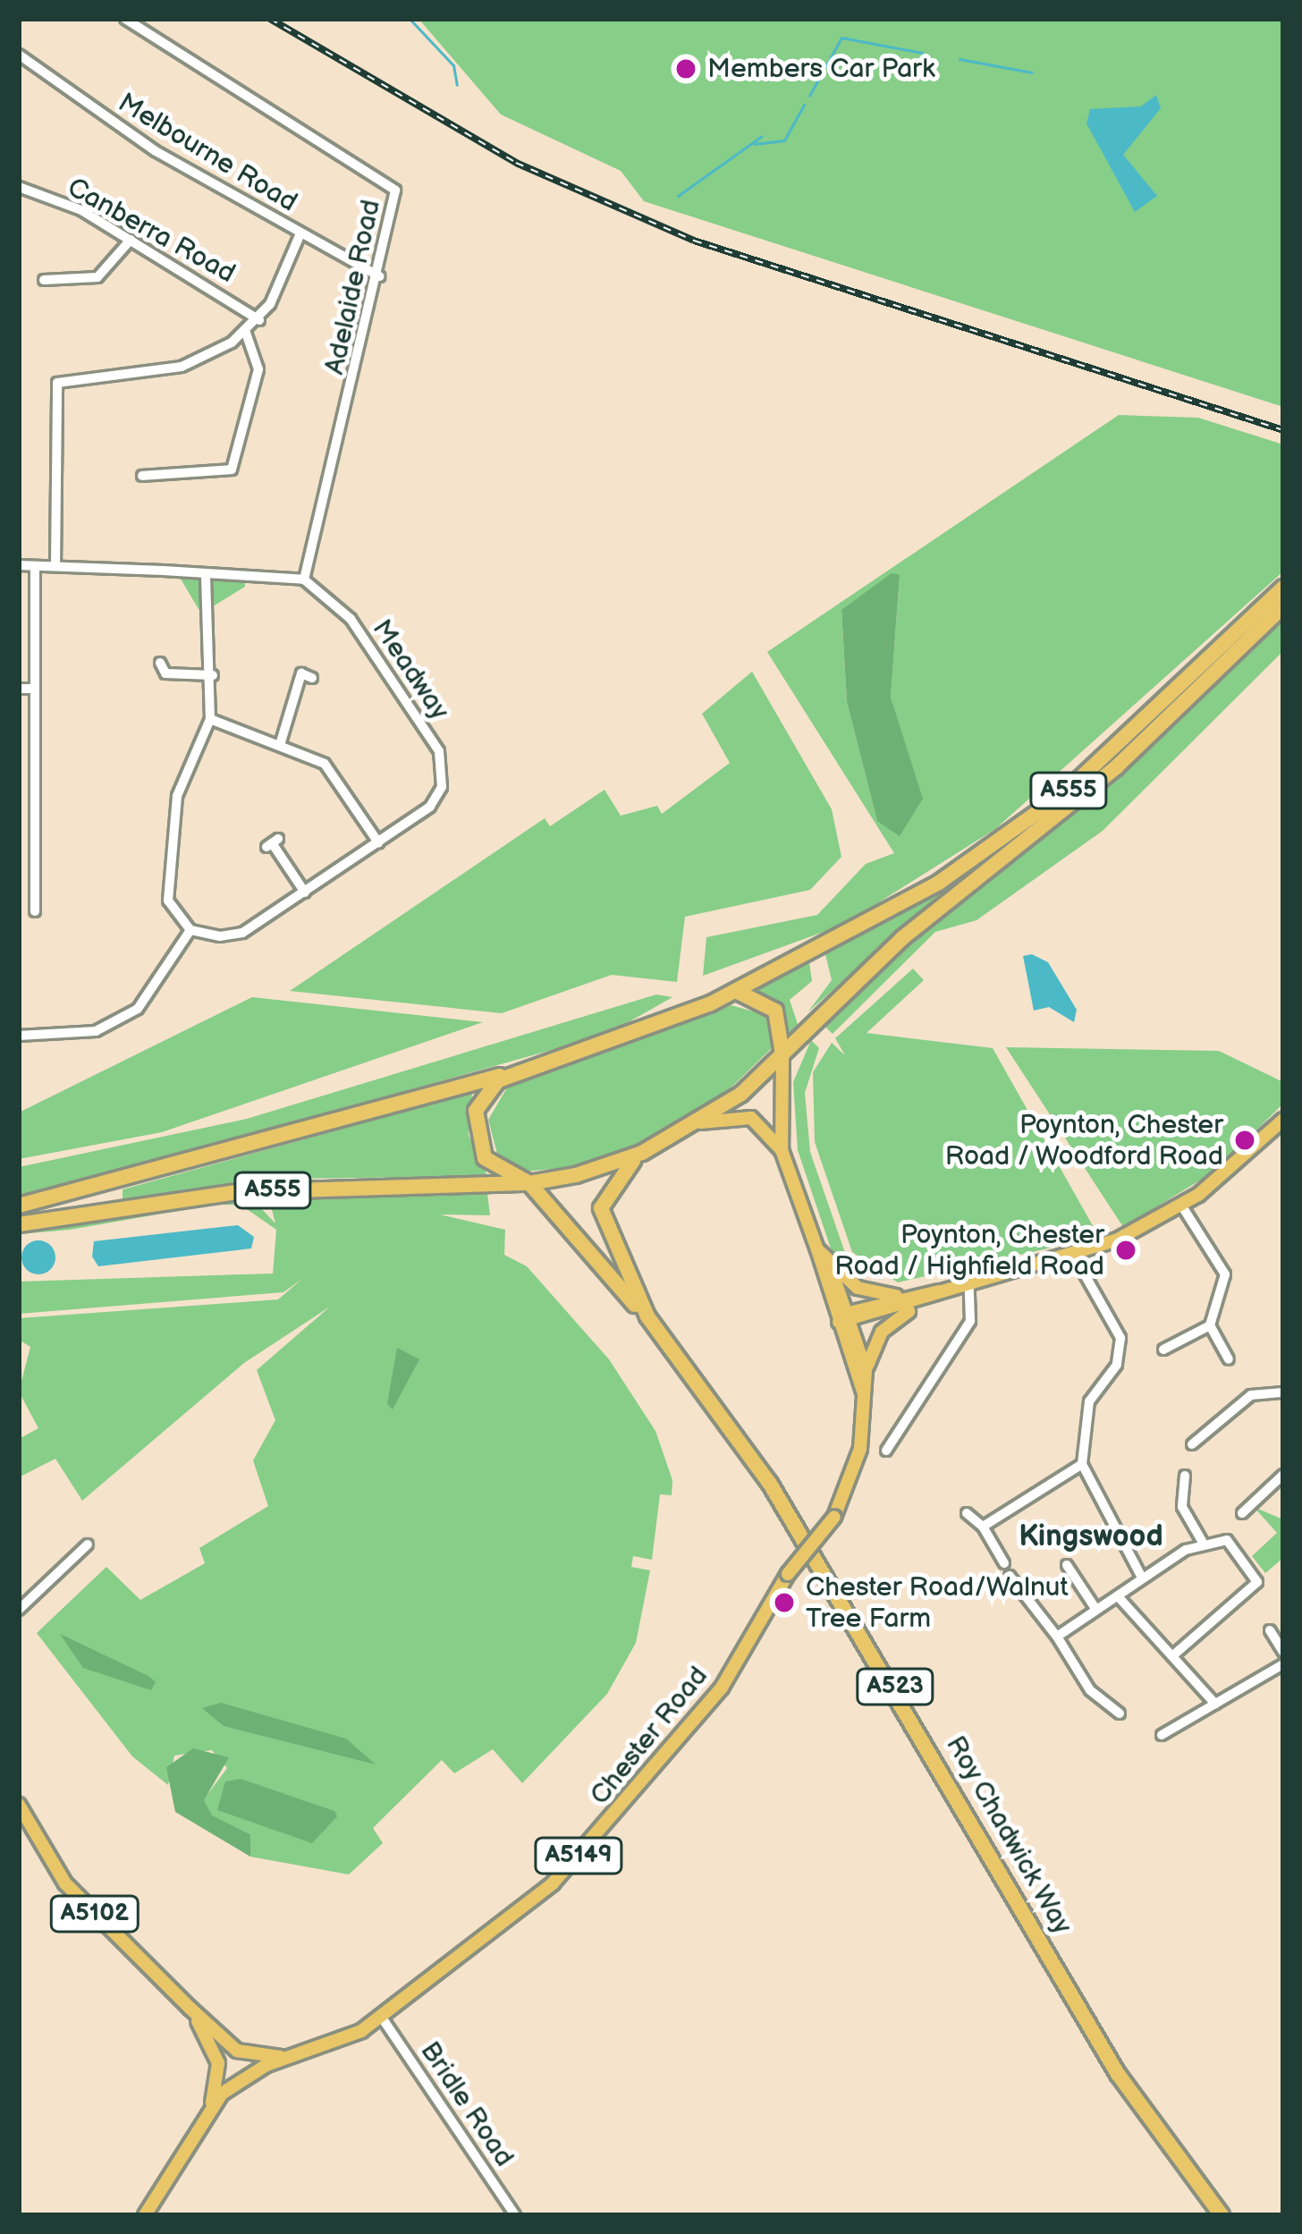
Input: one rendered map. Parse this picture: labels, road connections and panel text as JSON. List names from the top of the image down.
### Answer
{
  "streets": {
    "highway": ["A555", "A523", "Roy Chadwick Way"],
    "main road": ["Chester Road", "A5149", "A5102"],
    "street": [
      "Melbourne Road",
      "Canberra Road",
      "Adelaide Road",
      "Meadway",
      "Bridle Road"
    ]
  },
  "crossings": [
    ["Melbourne Road", "Adelaide Road"],
    ["Adelaide Road", "Meadway"],
    ["A555", "Chester Road"],
    ["A555", "Roy Chadwick Way"],
    ["Chester Road", "A5102"],
    ["Chester Road", "Bridle Road"]
  ],
  "districts": ["Kingswood"],
  "places": [
    "Members Car Park",
    "Poynton, Chester Road / Woodford Road",
    "Poynton, Chester Road / Highfield Road",
    "Chester Road/Walnut Tree Farm"
  ]
}
